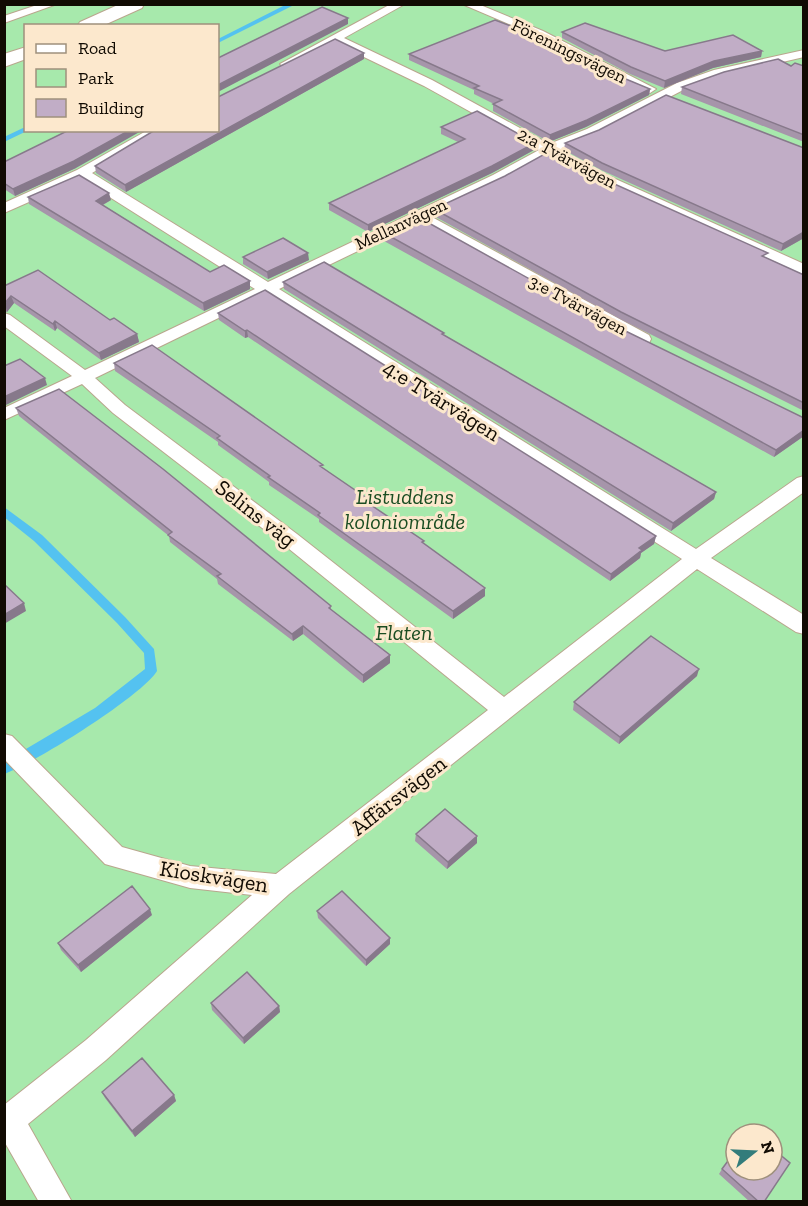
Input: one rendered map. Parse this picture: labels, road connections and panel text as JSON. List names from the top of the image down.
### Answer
{
  "streets": {
    "lane": [
      "Föreningsvägen",
      "2:a Tvärvägen",
      "Mellanvägen",
      "3:e Tvärvägen",
      "4:e Tvärvägen",
      "Selins väg",
      "Affärsvägen",
      "Kioskvägen"
    ]
  },
  "crossings": [
    ["Föreningsvägen", "Mellanvägen"],
    ["2:a Tvärvägen", "Mellanvägen"],
    ["Mellanvägen", "3:e Tvärvägen"],
    ["Mellanvägen", "4:e Tvärvägen"],
    ["Mellanvägen", "Selins väg"],
    ["4:e Tvärvägen", "Affärsvägen"],
    ["Selins väg", "Affärsvägen"],
    ["Affärsvägen", "Kioskvägen"]
  ],
  "parks": ["Listuddens koloniområde", "Flaten"],
  "legend": ["Road", "Park", "Building"],
  "north": "right"
}
